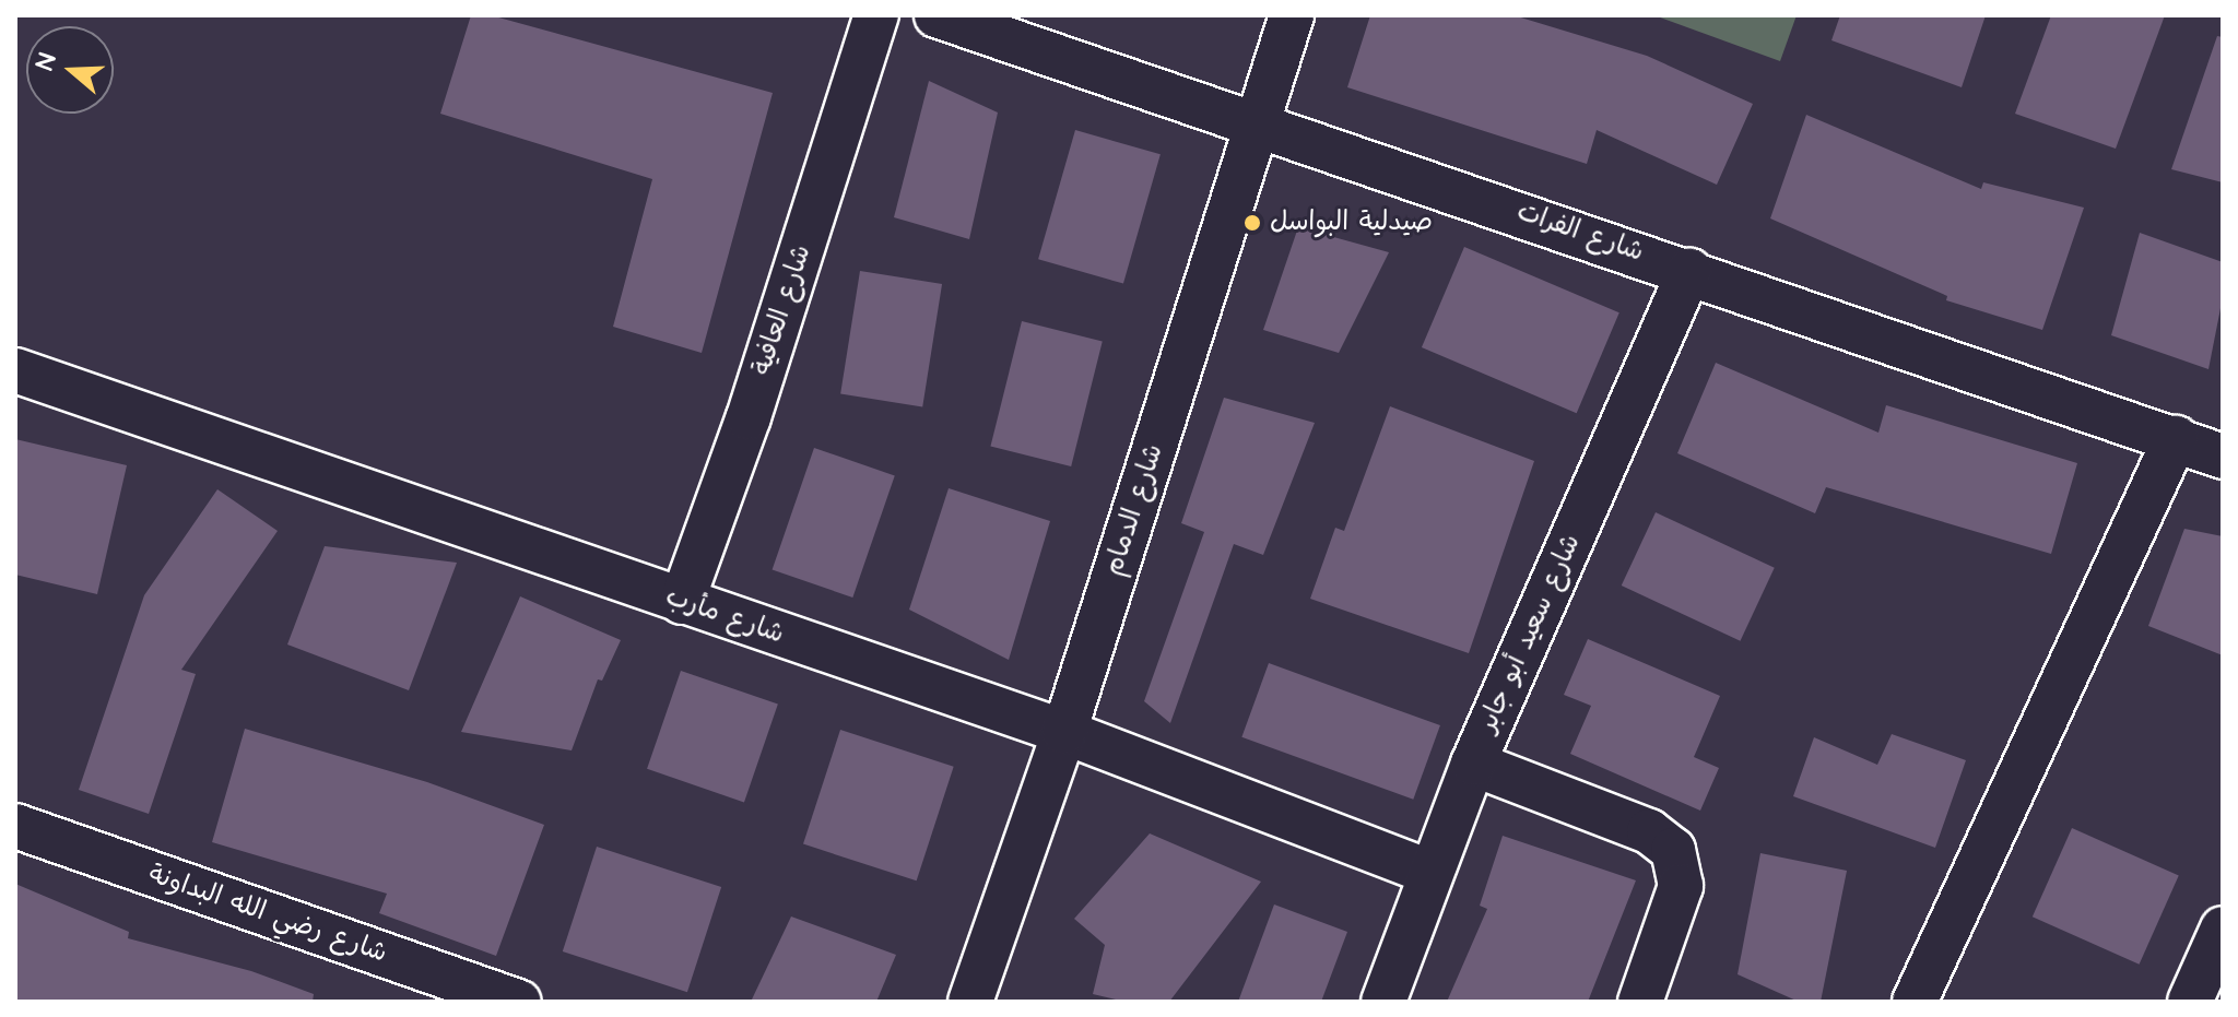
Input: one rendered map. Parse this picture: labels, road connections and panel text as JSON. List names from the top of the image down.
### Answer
{
  "streets": {
    "street": [
      "شارع الفرات",
      "شارع العافية",
      "شارع الدمام",
      "شارع مأرب",
      "شارع سعيد أبو جابر",
      "شارع رضي الله البداونة"
    ]
  },
  "crossings": [
    ["شارع الفرات", "شارع الدمام"],
    ["شارع الفرات", "شارع سعيد أبو جابر"],
    ["شارع العافية", "شارع مأرب"],
    ["شارع الدمام", "شارع مأرب"],
    ["شارع مأرب", "شارع سعيد أبو جابر"]
  ],
  "places": ["صيدلية البواسل"],
  "north": "left"
}
